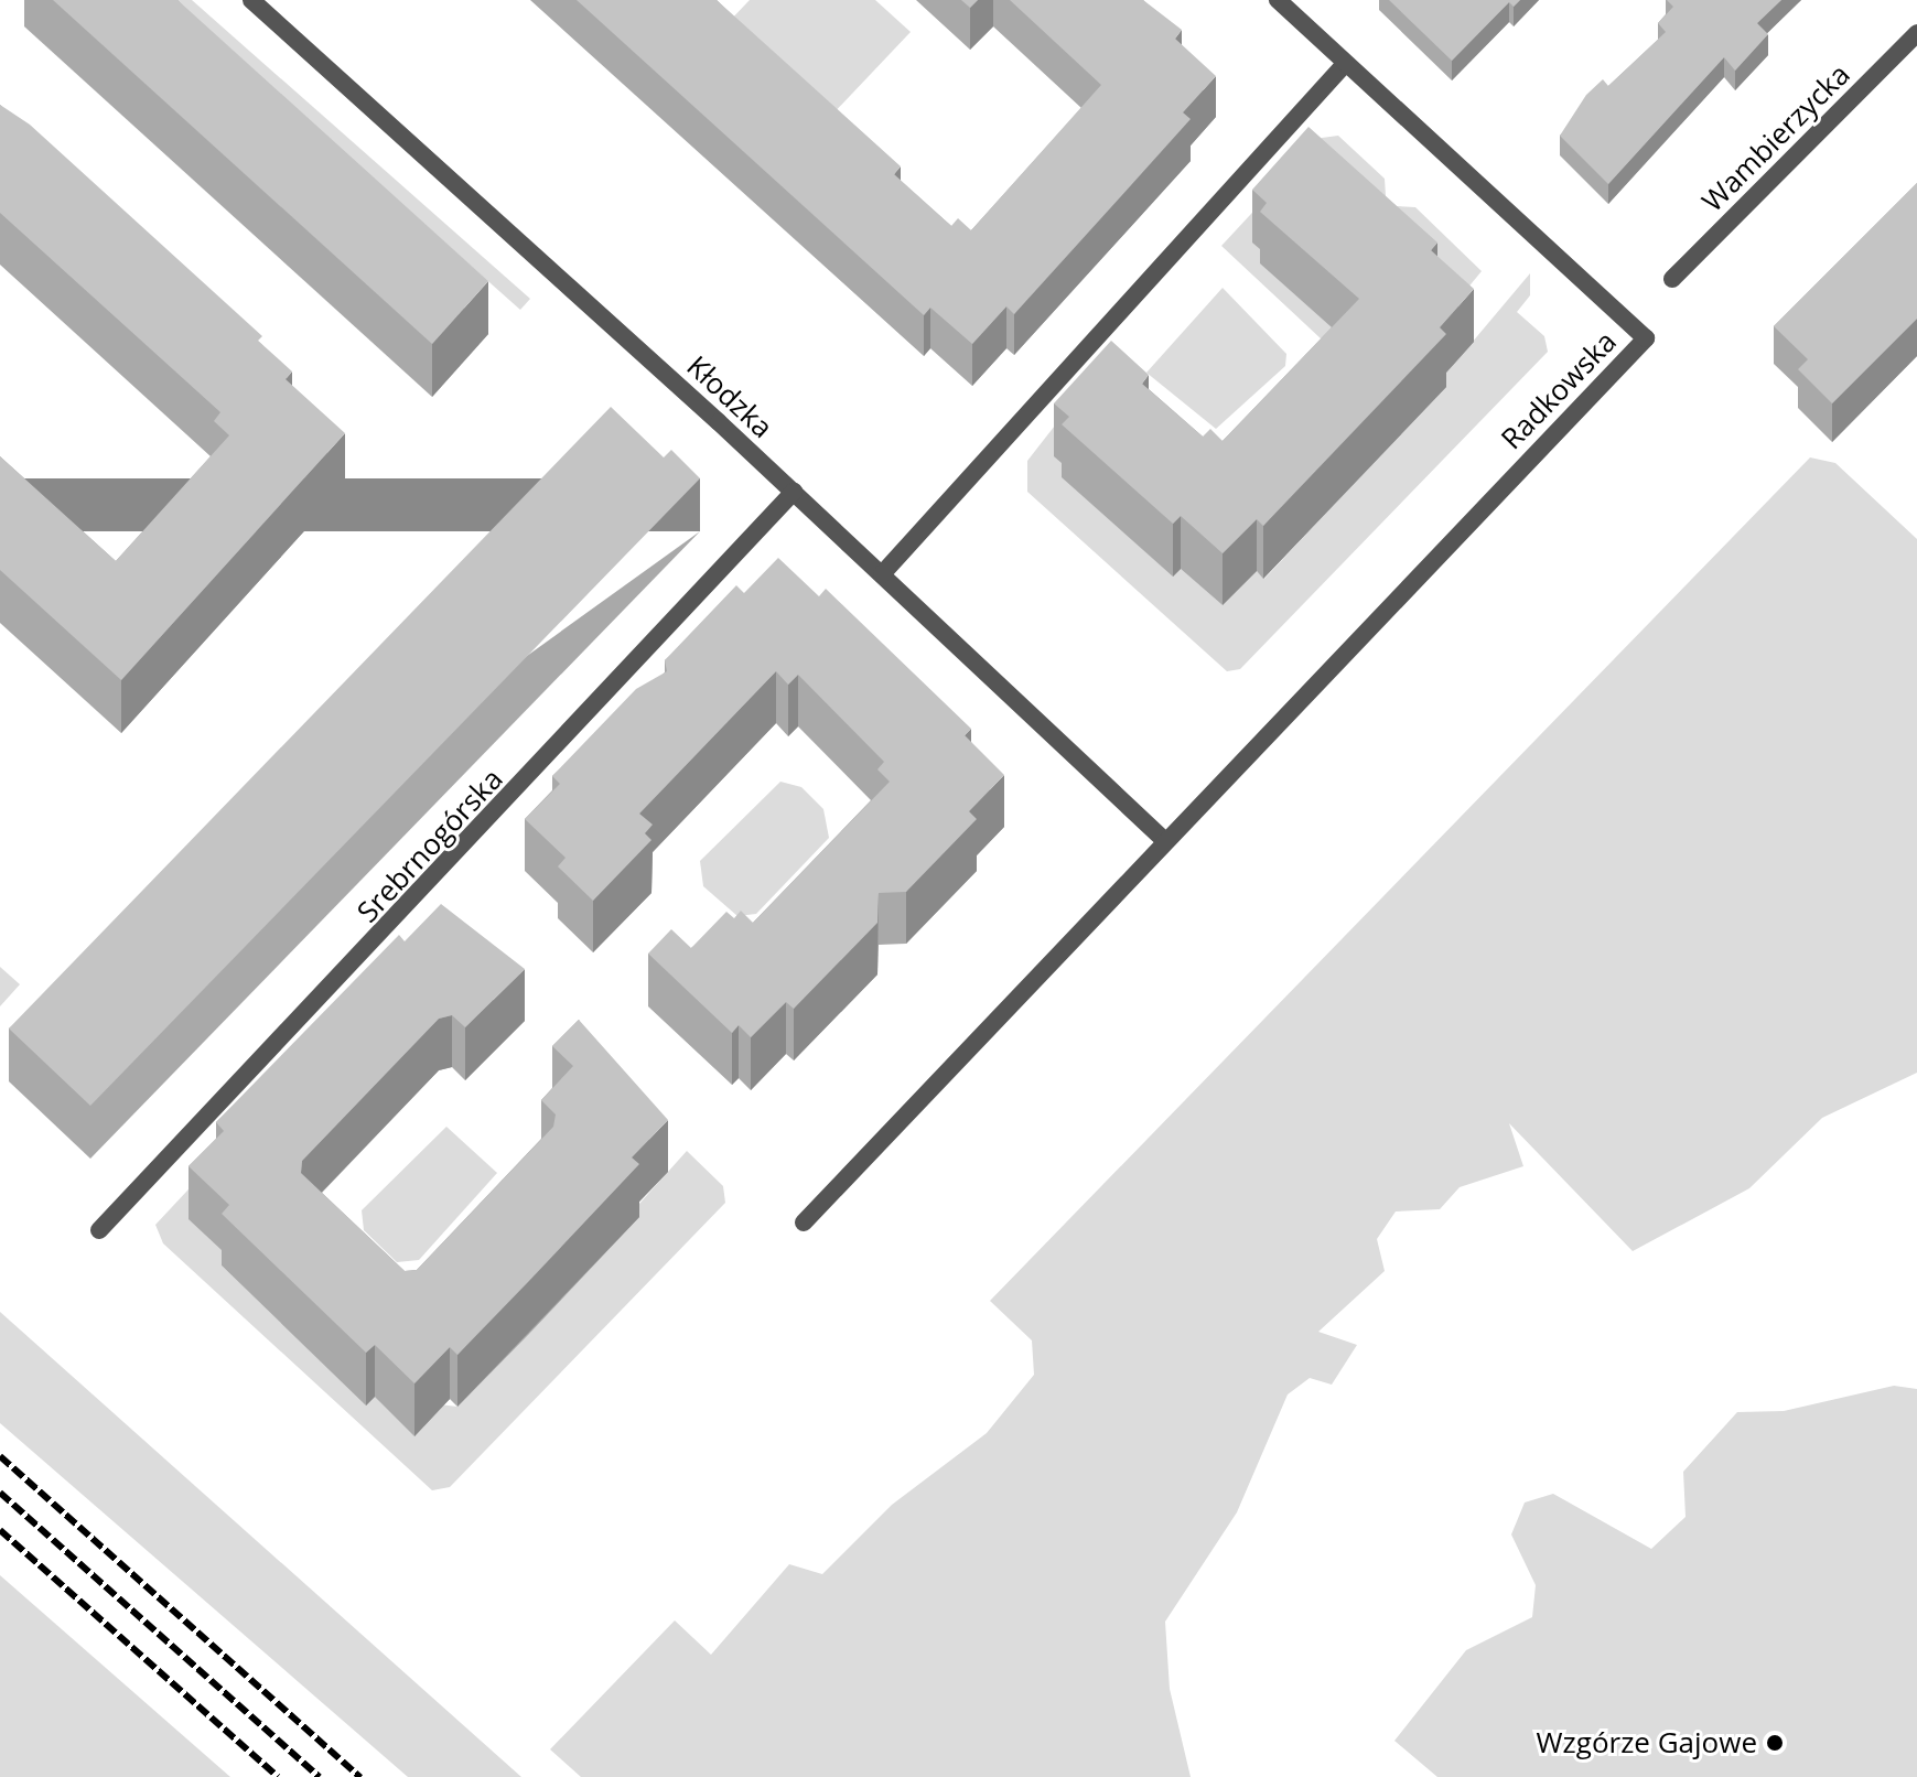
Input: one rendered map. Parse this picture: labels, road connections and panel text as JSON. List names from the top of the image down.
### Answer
{
  "streets": {
    "street": [
      "Wambierzycka",
      "Radkowska",
      "Kłodzka",
      "Srebrnogórska"
    ]
  },
  "crossings": [
    ["Radkowska", "Kłodzka"],
    ["Kłodzka", "Srebrnogórska"]
  ],
  "places": ["Wzgórze Gajowe"]
}
